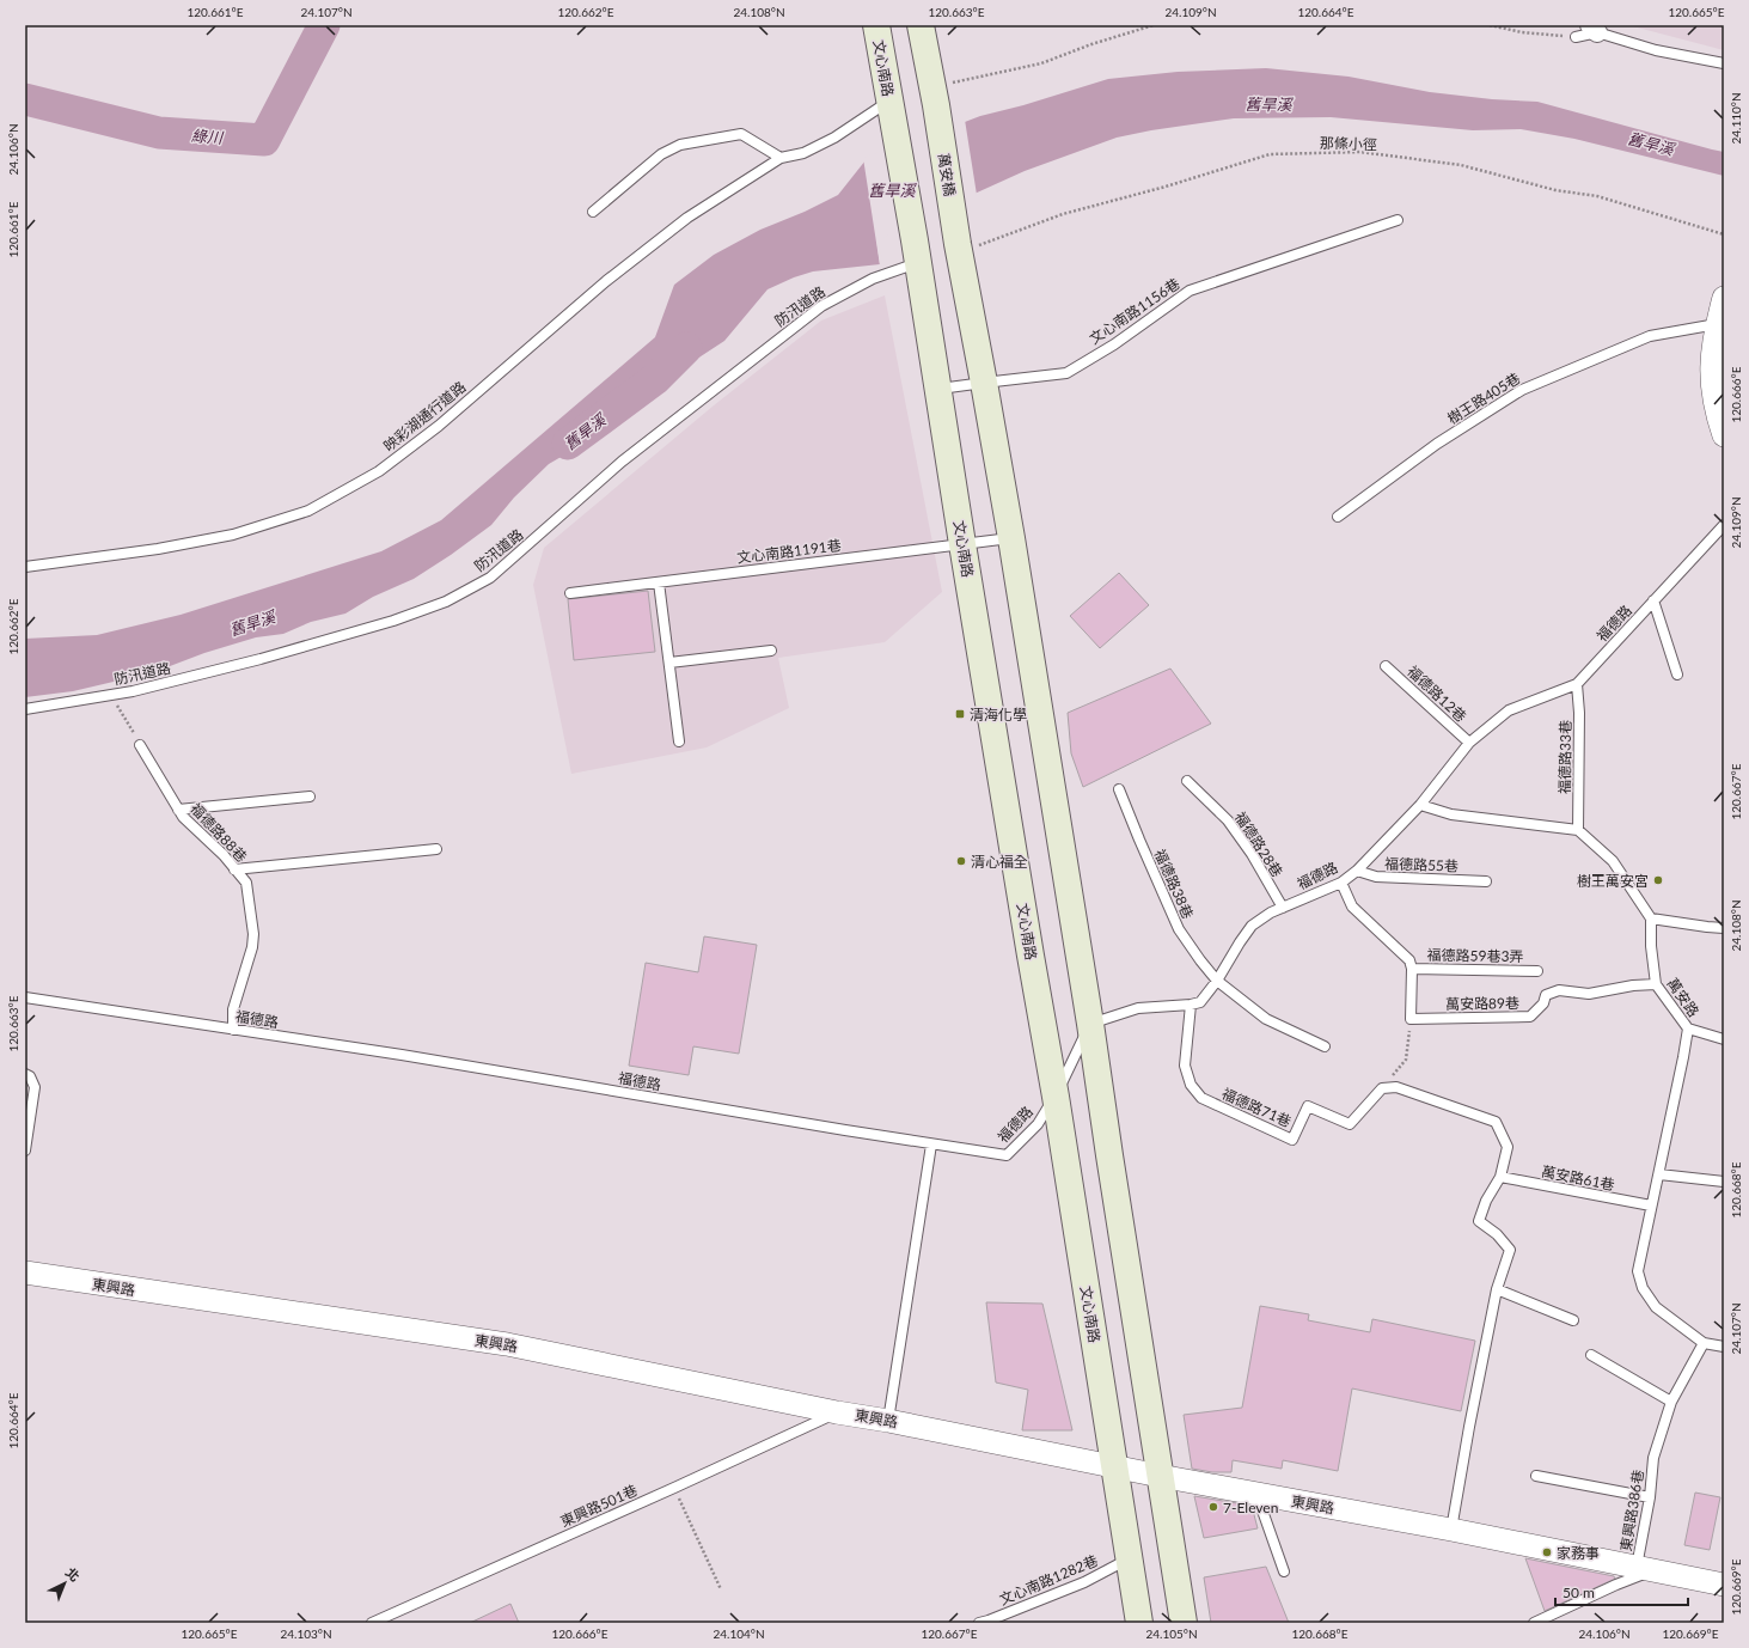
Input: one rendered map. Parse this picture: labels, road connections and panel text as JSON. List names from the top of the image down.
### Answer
{
  "streets": {
    "main road": ["文心南路", "萬安橋"],
    "street": ["東興路"],
    "lane": [
      "防汛道路",
      "文心南路1156巷",
      "樹王路405巷",
      "映彩湖通行道路",
      "文心南路1191巷",
      "福德路",
      "福德路12巷",
      "福德路33巷",
      "福德路88巷",
      "福德路28巷",
      "福德路55巷",
      "福德路38巷",
      "福德路59巷3弄",
      "萬安路",
      "萬安路89巷",
      "福德路71巷",
      "萬安路61巷",
      "東興路501巷",
      "東興路386巷",
      "文心南路1282巷"
    ],
    "path": ["那條小徑"]
  },
  "crossings": [
    ["文心南路", "防汛道路"],
    ["文心南路", "文心南路1156巷"],
    ["文心南路", "映彩湖通行道路"],
    ["文心南路", "文心南路1191巷"],
    ["文心南路", "福德路"],
    ["文心南路", "東興路"],
    ["文心南路", "文心南路1282巷"],
    ["那條小徑", "萬安橋"],
    ["福德路", "福德路12巷"],
    ["福德路", "福德路33巷"],
    ["福德路", "福德路88巷"],
    ["福德路", "福德路28巷"],
    ["福德路", "福德路55巷"],
    ["福德路", "福德路38巷"],
    ["福德路", "福德路71巷"],
    ["萬安路", "萬安路89巷"],
    ["萬安路", "萬安路61巷"],
    ["萬安路", "東興路386巷"],
    ["東興路", "東興路501巷"],
    ["東興路", "東興路386巷"]
  ],
  "water": ["舊旱溪", "綠川"],
  "places": {
    "transit": ["清海化學"],
    "other": [
      "清心福全",
      "樹王萬安宮",
      "7-Eleven",
      "家務事"
    ]
  },
  "scale_bar": "50 m",
  "north": "top right",
  "coordinates": [
    "120.661°E",
    "24.107°N",
    "120.662°E",
    "24.108°N",
    "120.663°E",
    "24.109°N",
    "120.664°E",
    "120.665°E",
    "24.110°N",
    "24.106°N",
    "120.666°E",
    "120.667°E",
    "120.668°E",
    "120.669°E",
    "24.103°N",
    "24.104°N",
    "24.105°N"
  ]
}
